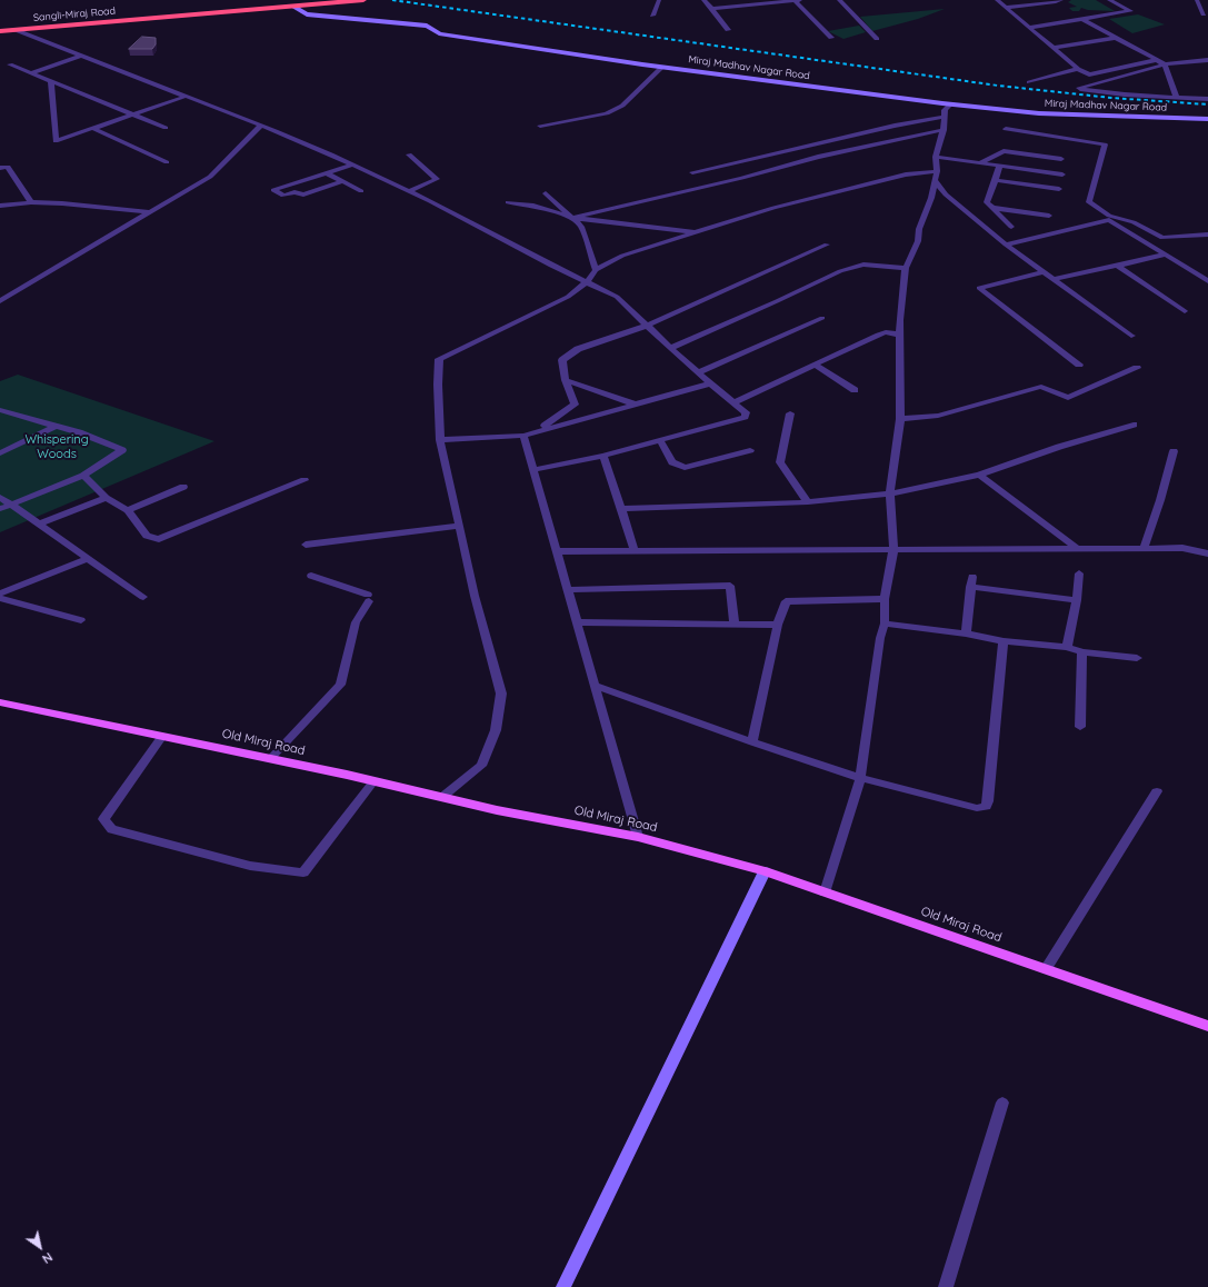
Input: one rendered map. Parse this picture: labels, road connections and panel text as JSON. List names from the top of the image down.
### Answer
{
  "streets": {
    "highway": ["Sangli-Miraj Road"],
    "main road": ["Old Miraj Road"],
    "street": ["Miraj Madhav Nagar Road"]
  },
  "crossings": [
    ["Sangli-Miraj Road", "Miraj Madhav Nagar Road"]
  ],
  "parks": ["Whispering Woods"],
  "north": "bottom right"
}
